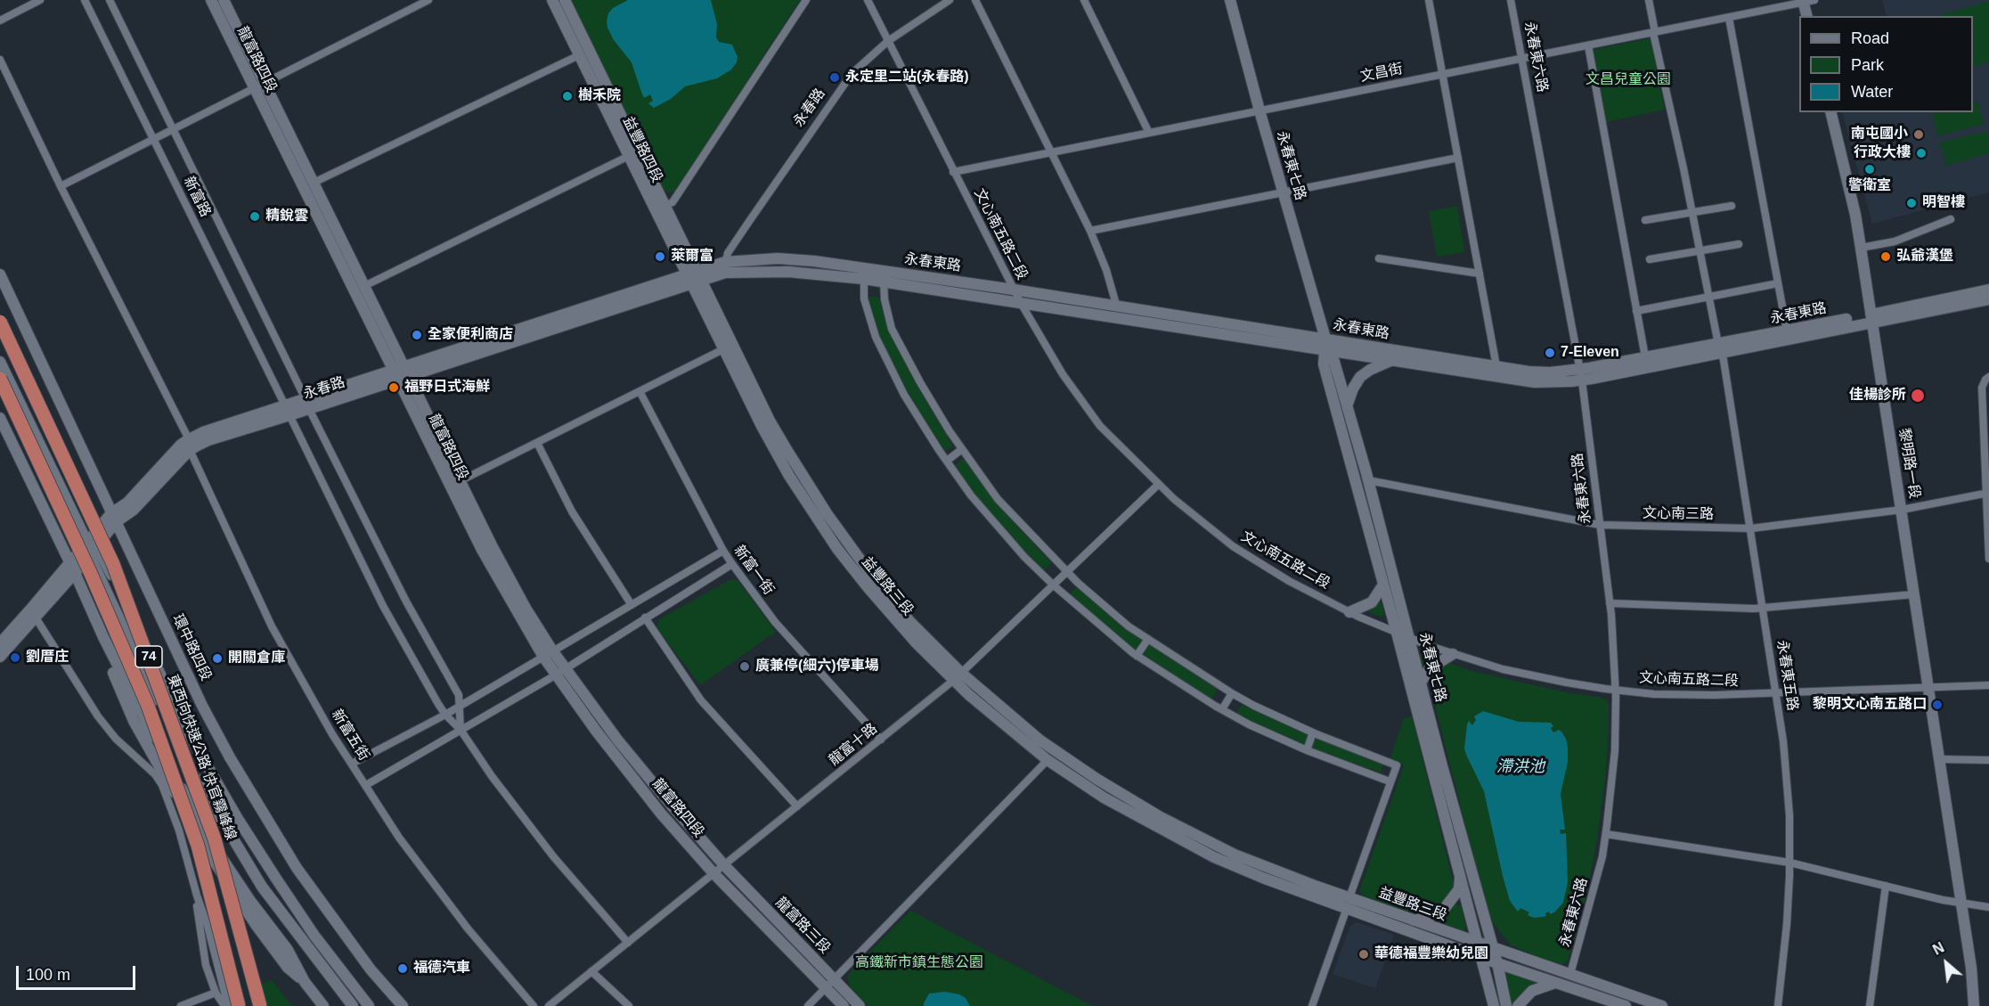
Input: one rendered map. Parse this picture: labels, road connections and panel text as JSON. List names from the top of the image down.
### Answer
{
  "streets": {
    "highway": ["74", "東西向快速公路 快官霧峰線"],
    "street": [
      "永春東六路",
      "龍富路四段",
      "文昌街",
      "永春路",
      "益豐路四段",
      "永春東七路",
      "新富路",
      "文心南五路二段",
      "永春東路",
      "黎明路一段",
      "文心南三路",
      "新富一街",
      "益豐路三段",
      "環中路四段",
      "永春東五路",
      "新富五街",
      "龍富十路",
      "龍富路三段"
    ]
  },
  "crossings": [
    ["永春東六路", "文昌街"],
    ["永春東六路", "文心南五路二段"],
    ["永春東六路", "永春東路"],
    ["永春東六路", "文心南三路"],
    ["永春東六路", "益豐路三段"],
    ["龍富路四段", "永春路"],
    ["龍富路四段", "龍富十路"],
    ["龍富路四段", "龍富路三段"],
    ["文昌街", "永春東七路"],
    ["文昌街", "文心南五路二段"],
    ["文昌街", "永春東五路"],
    ["永春路", "益豐路四段"],
    ["永春路", "新富路"],
    ["永春路", "文心南五路二段"],
    ["永春路", "永春東路"],
    ["永春路", "益豐路三段"],
    ["永春路", "環中路四段"],
    ["永春路", "新富五街"],
    ["益豐路四段", "益豐路三段"],
    ["永春東七路", "文心南五路二段"],
    ["永春東七路", "永春東路"],
    ["永春東七路", "文心南三路"],
    ["永春東七路", "益豐路三段"],
    ["文心南五路二段", "永春東路"],
    ["文心南五路二段", "黎明路一段"],
    ["文心南五路二段", "永春東五路"],
    ["文心南五路二段", "龍富十路"],
    ["永春東路", "黎明路一段"],
    ["永春東路", "永春東五路"],
    ["黎明路一段", "文心南三路"],
    ["文心南三路", "永春東五路"],
    ["新富一街", "龍富十路"],
    ["益豐路三段", "龍富十路"],
    ["龍富十路", "龍富路三段"]
  ],
  "water": ["滯洪池"],
  "parks": ["文昌兒童公園", "高鐵新市鎮生態公園"],
  "places": [
    "永定里二站(永春路)",
    "樹禾院",
    "南屯國小",
    "行政大樓",
    "警衛室",
    "明智樓",
    "精銳雲",
    "萊爾富",
    "弘爺漢堡",
    "全家便利商店",
    "7-Eleven",
    "福野日式海鮮",
    "佳楊診所",
    "劉厝庄",
    "開關倉庫",
    "廣兼停(細六)停車場",
    "黎明文心南五路口",
    "華德福豐樂幼兒園",
    "福德汽車"
  ],
  "legend": ["Road", "Park", "Water"],
  "scale_bar": "100 m",
  "north": "top left"
}
